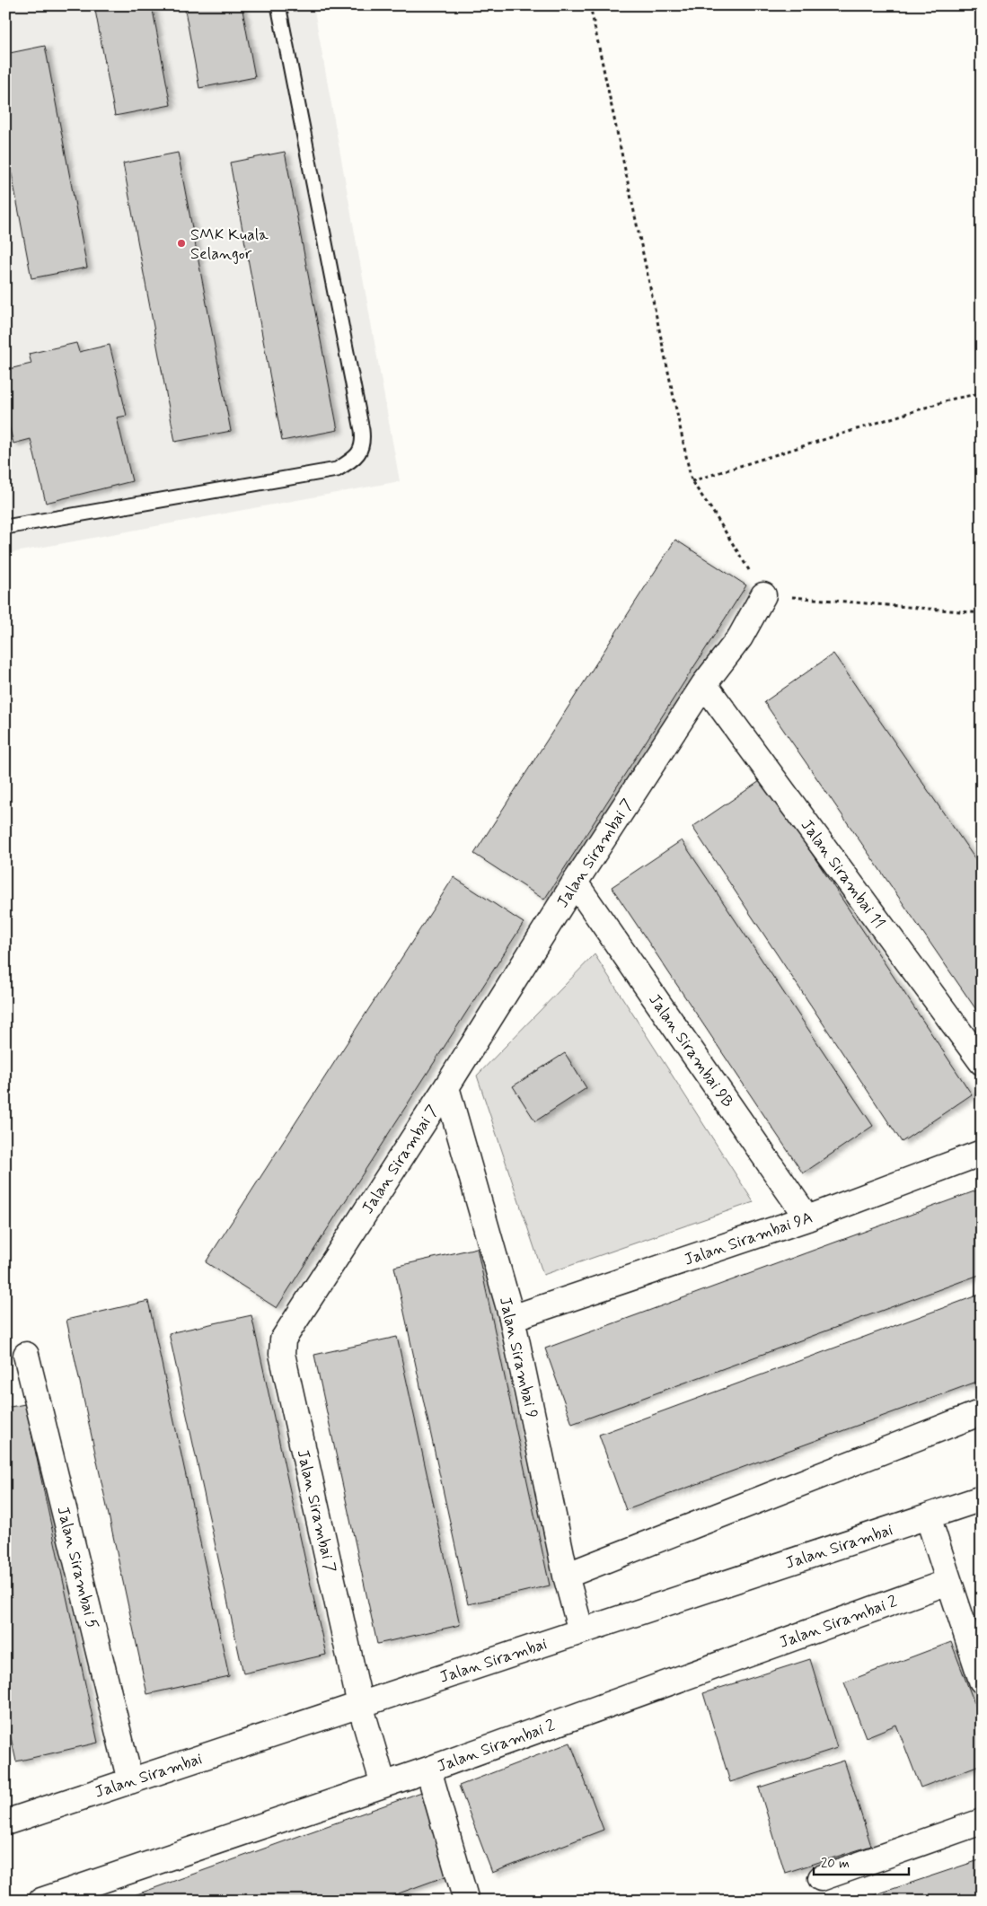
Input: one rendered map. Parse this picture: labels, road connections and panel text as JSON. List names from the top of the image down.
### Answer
{
  "streets": {
    "street": [
      "Jalan Sirambai 7",
      "Jalan Sirambai 11",
      "Jalan Sirambai 9B",
      "Jalan Sirambai 9A",
      "Jalan Sirambai 9",
      "Jalan Sirambai",
      "Jalan Sirambai 5",
      "Jalan Sirambai 2"
    ]
  },
  "crossings": [
    ["Jalan Sirambai 7", "Jalan Sirambai 11"],
    ["Jalan Sirambai 7", "Jalan Sirambai 9B"],
    ["Jalan Sirambai 7", "Jalan Sirambai 9"],
    ["Jalan Sirambai 7", "Jalan Sirambai"],
    ["Jalan Sirambai 7", "Jalan Sirambai 2"],
    ["Jalan Sirambai 9B", "Jalan Sirambai 9A"],
    ["Jalan Sirambai 9A", "Jalan Sirambai 9"],
    ["Jalan Sirambai 9", "Jalan Sirambai"],
    ["Jalan Sirambai", "Jalan Sirambai 5"]
  ],
  "places": ["SMK Kuala Selangor"],
  "scale_bar": "20 m"
}
